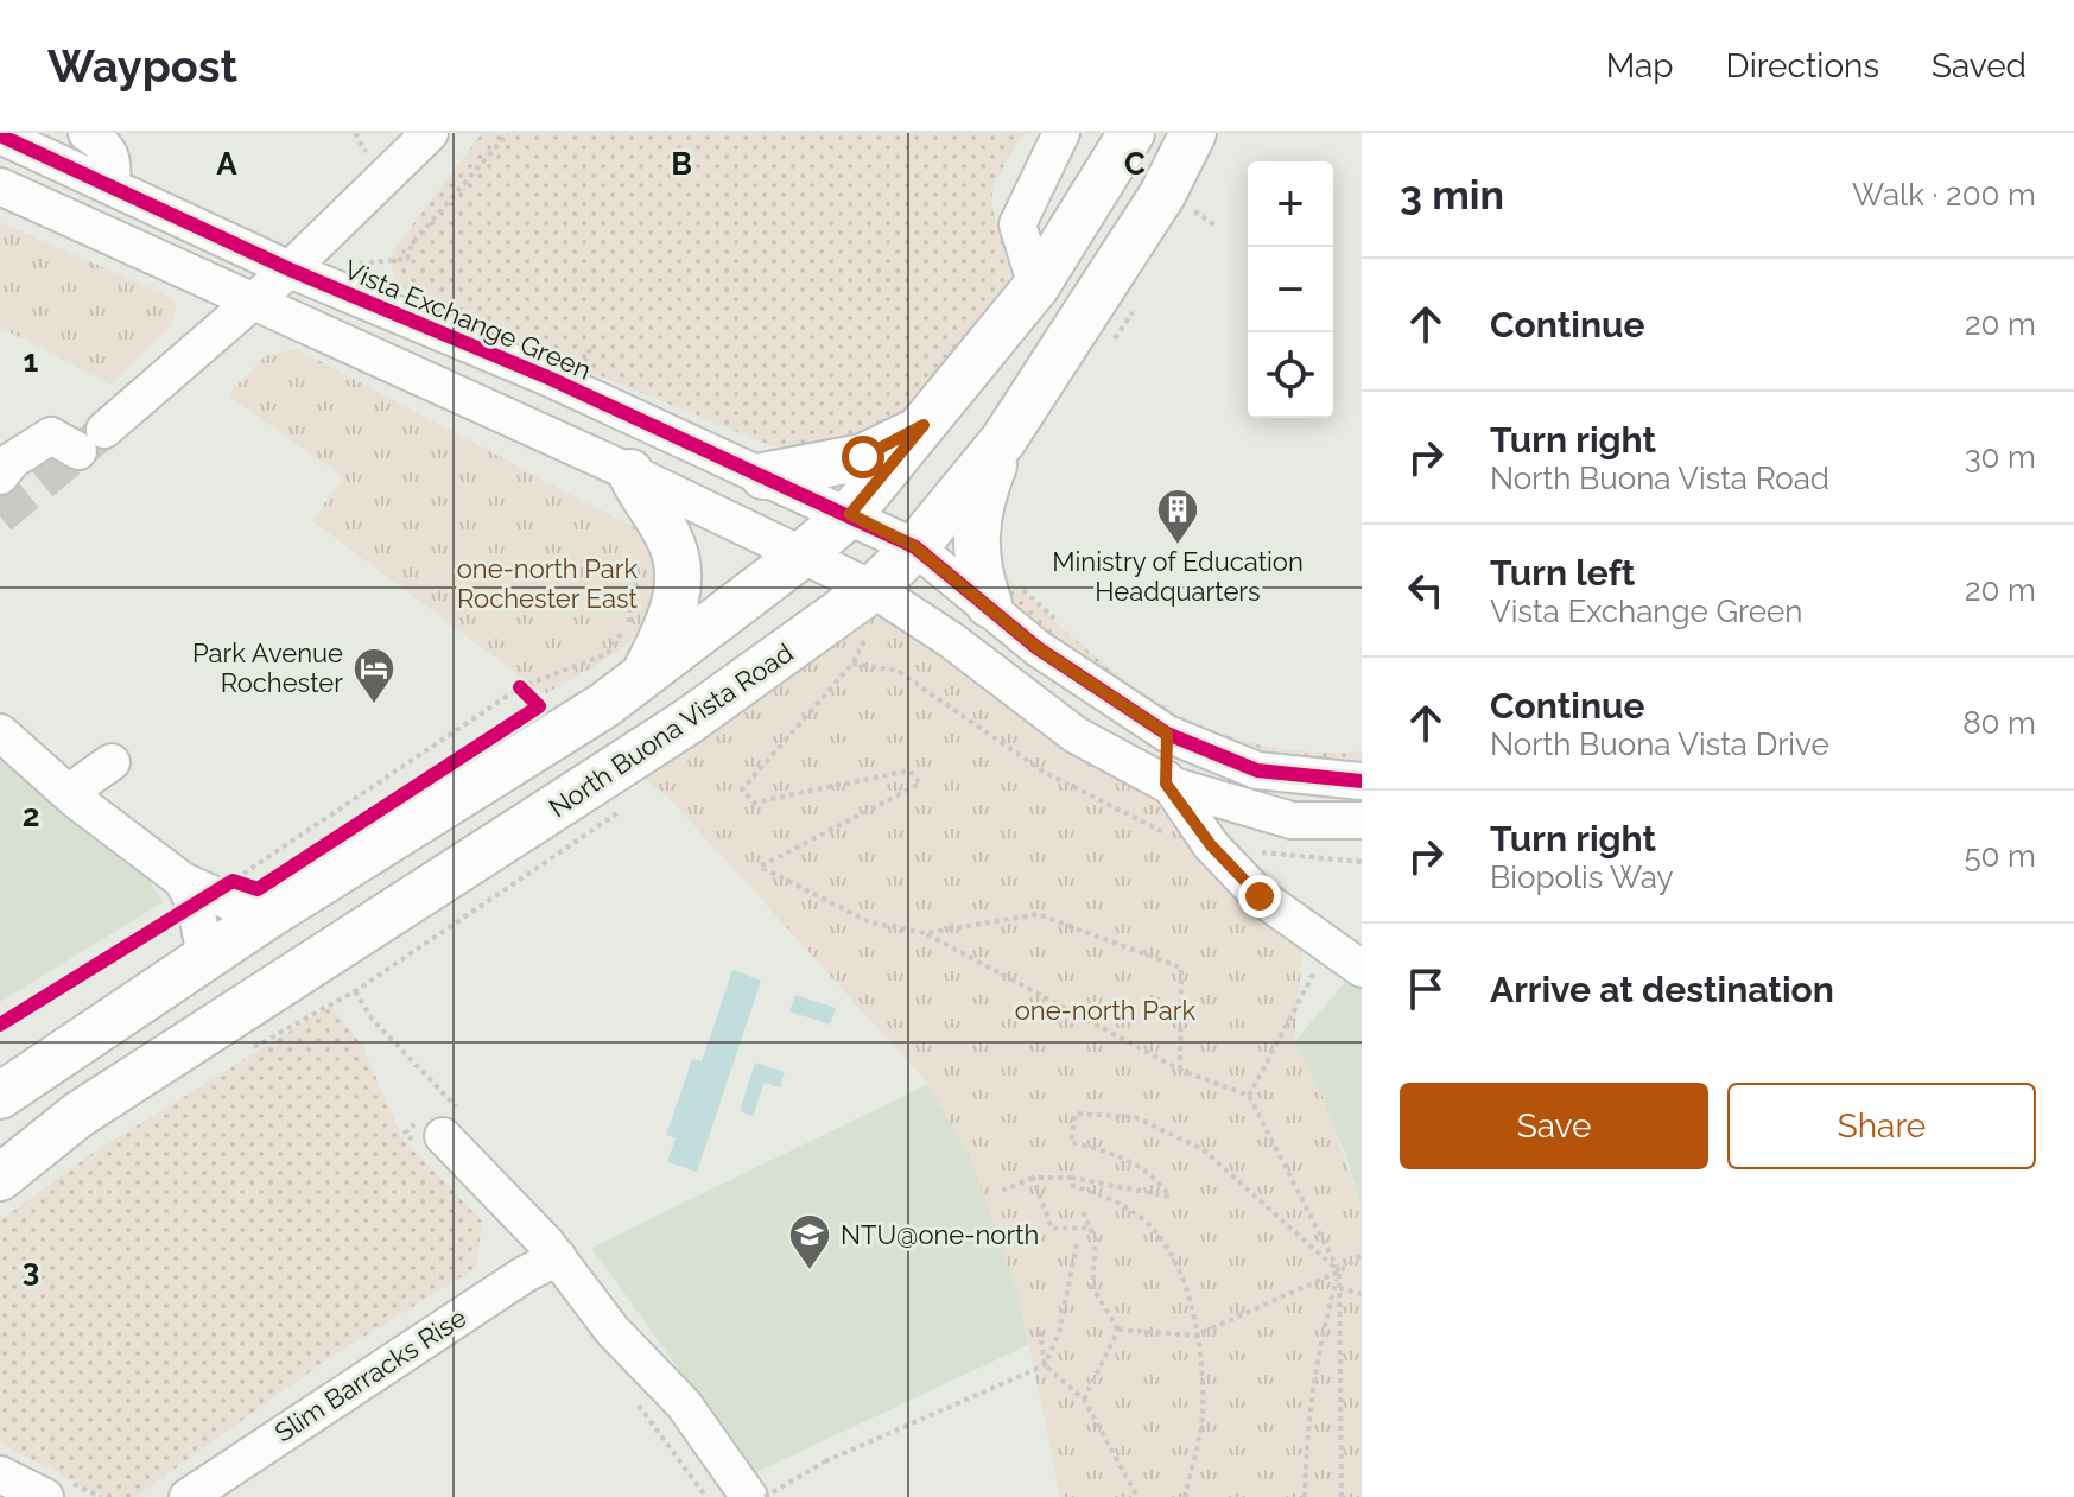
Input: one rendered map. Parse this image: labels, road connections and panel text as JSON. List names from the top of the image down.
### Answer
{
  "streets": {
    "main road": ["North Buona Vista Road"],
    "street": ["Vista Exchange Green", "Slim Barracks Rise"]
  },
  "crossings": [
    ["Vista Exchange Green", "North Buona Vista Road"]
  ],
  "parks": ["one-north Park Rochester East", "one-north Park"],
  "places": {
    "building": ["Ministry of Education Headquarters"],
    "hotel": ["Park Avenue Rochester"],
    "school or university": ["NTU@one-north"]
  },
  "page": {
    "header": "Waypost",
    "nav": ["Map", "Directions", "Saved"],
    "heading": ["3 min", "Walk · 200 m"],
    "map_buttons": ["+", "−"],
    "list": [
      ["Continue", "20 m"],
      ["Turn right", "North Buona Vista Road", "30 m"],
      ["Turn left", "Vista Exchange Green", "20 m"],
      ["Continue", "North Buona Vista Drive", "80 m"],
      ["Turn right", "Biopolis Way", "50 m"],
      "Arrive at destination"
    ],
    "buttons": ["Save", "Share"]
  },
  "grid": {
    "columns": ["A", "B", "C"],
    "rows": ["1", "2", "3"]
  }
}
